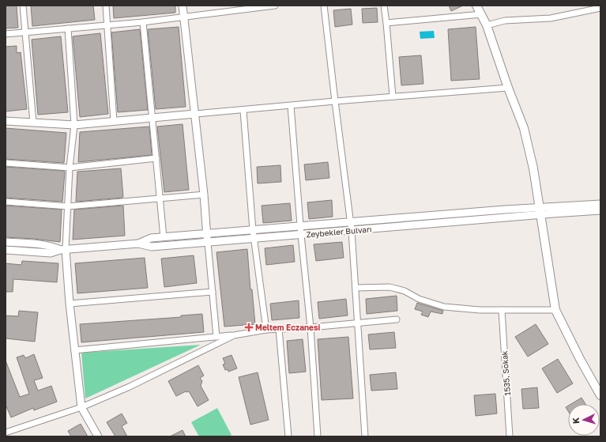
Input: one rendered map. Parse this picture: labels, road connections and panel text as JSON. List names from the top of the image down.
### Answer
{
  "streets": {
    "street": ["Zeybekler Bulvarı", "1535. Sokak"]
  },
  "places": {
    "health": ["Meltem Eczanesi"]
  },
  "north": "left"
}
